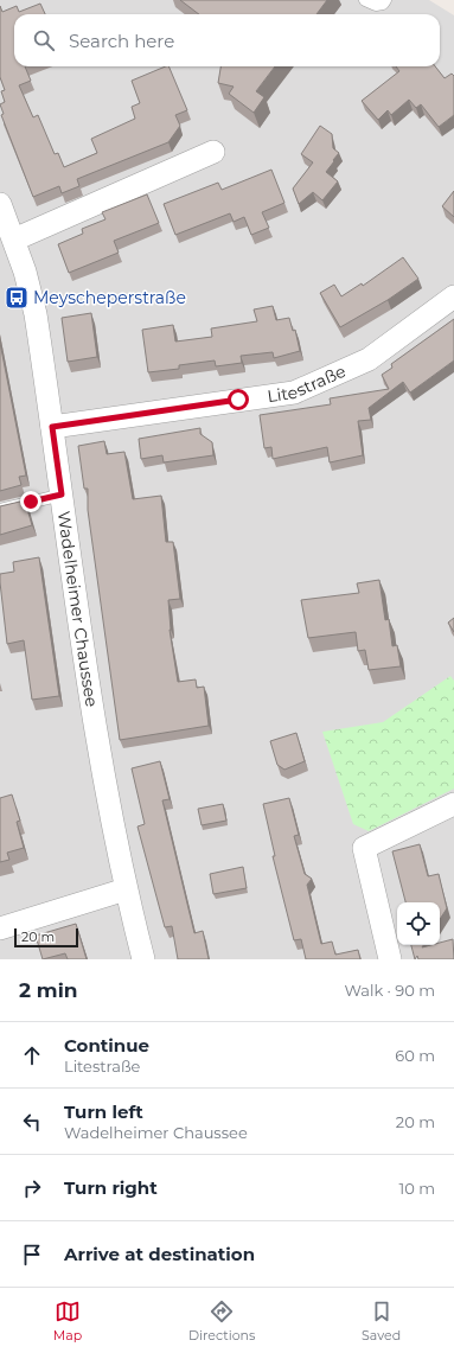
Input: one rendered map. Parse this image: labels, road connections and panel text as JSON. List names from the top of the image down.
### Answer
{
  "streets": {
    "street": ["Litestraße", "Wadelheimer Chaussee"]
  },
  "crossings": [
    ["Litestraße", "Wadelheimer Chaussee"]
  ],
  "places": {
    "bus stop": ["Meyscheperstraße"]
  },
  "scale_bar": "20 m",
  "page": {
    "search": "Search here",
    "scale": "20 m",
    "heading": ["2 min", "Walk · 90 m"],
    "list": [
      ["Continue", "Litestraße", "60 m"],
      ["Turn left", "Wadelheimer Chaussee", "20 m"],
      ["Turn right", "10 m"],
      "Arrive at destination"
    ],
    "nav": ["Map", "Directions", "Saved"]
  }
}
